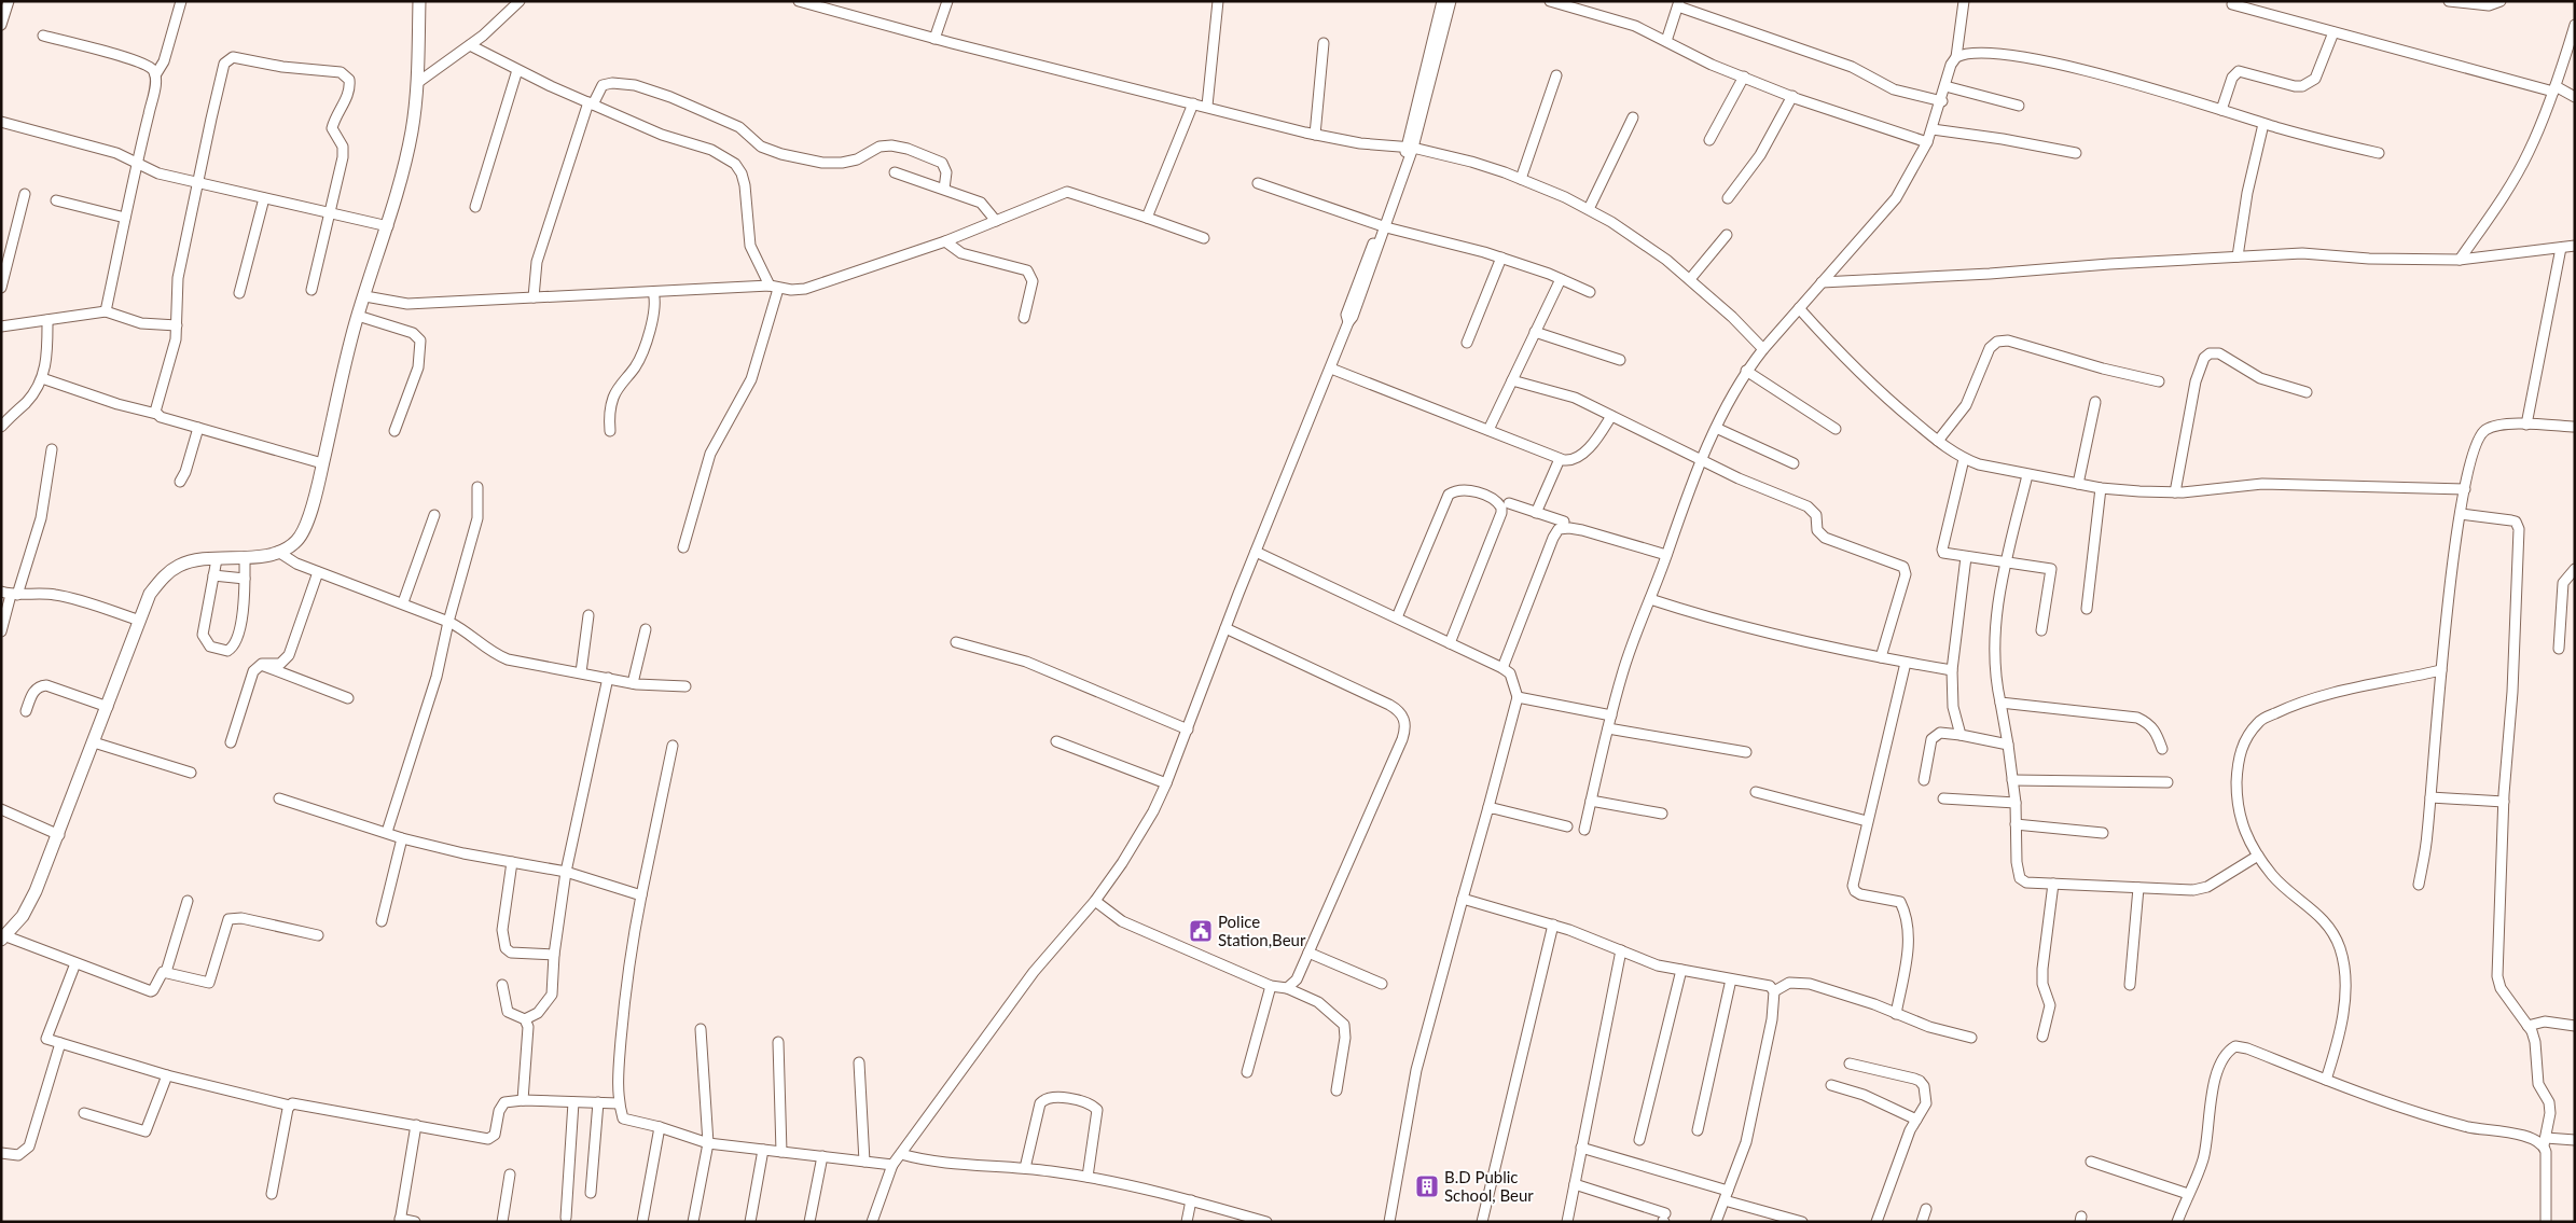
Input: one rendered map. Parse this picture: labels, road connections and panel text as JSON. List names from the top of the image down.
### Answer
{
  "places": {
    "public building": ["Police Station,Beur"],
    "building": ["B.D Public School, Beur"]
  }
}
